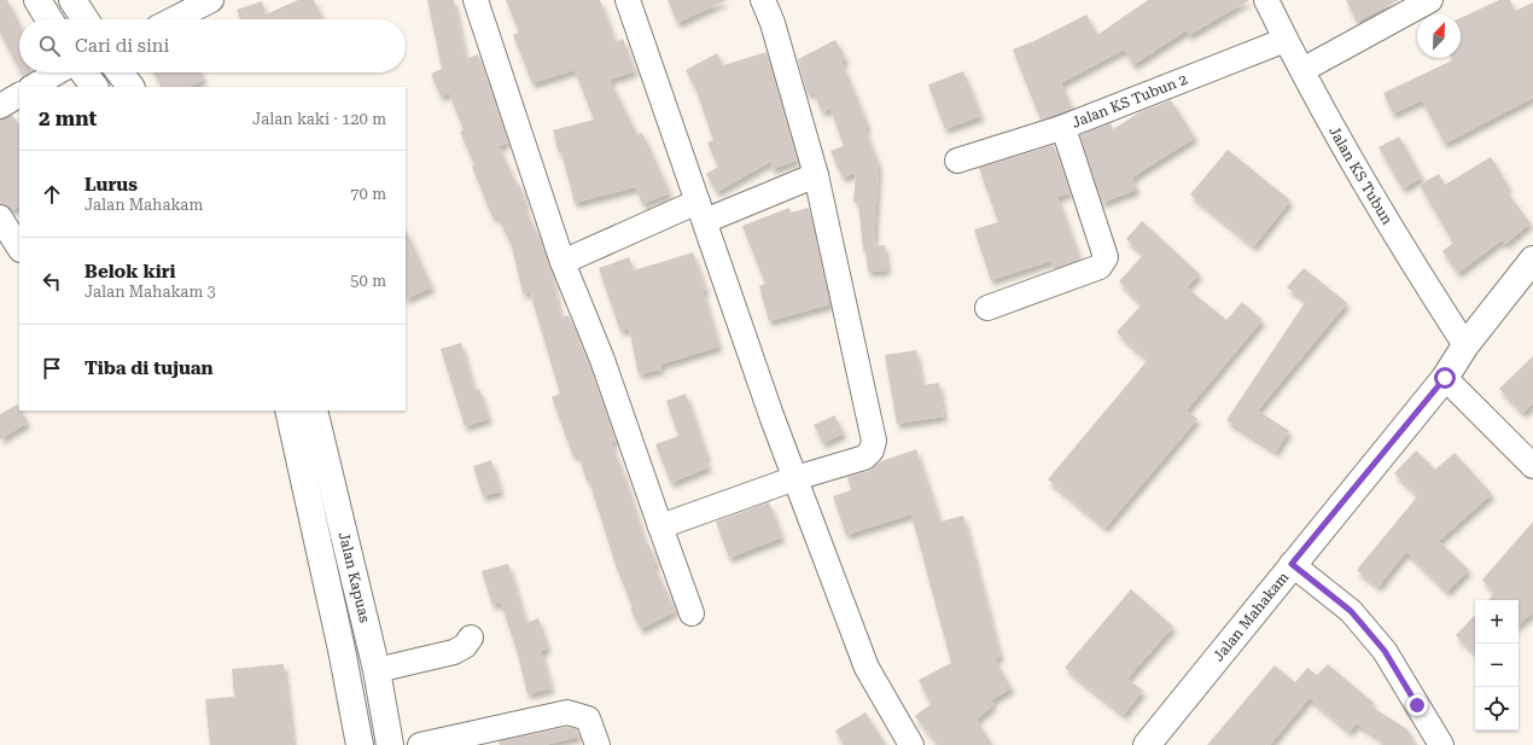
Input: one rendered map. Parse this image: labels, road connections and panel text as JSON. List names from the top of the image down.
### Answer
{
  "streets": {
    "street": [
      "Jalan KS Tubun 2",
      "Jalan KS Tubun",
      "Jalan Kapuas",
      "Jalan Mahakam"
    ]
  },
  "crossings": [
    ["Jalan KS Tubun 2", "Jalan KS Tubun"],
    ["Jalan KS Tubun", "Jalan Mahakam"]
  ],
  "north": "top right",
  "page": {
    "search": "Cari di sini",
    "heading": ["2 mnt", "Jalan kaki · 120 m"],
    "list": [
      ["Lurus", "Jalan Mahakam", "70 m"],
      ["Belok kiri", "Jalan Mahakam 3", "50 m"],
      "Tiba di tujuan"
    ],
    "map_buttons": ["+", "−"]
  }
}
